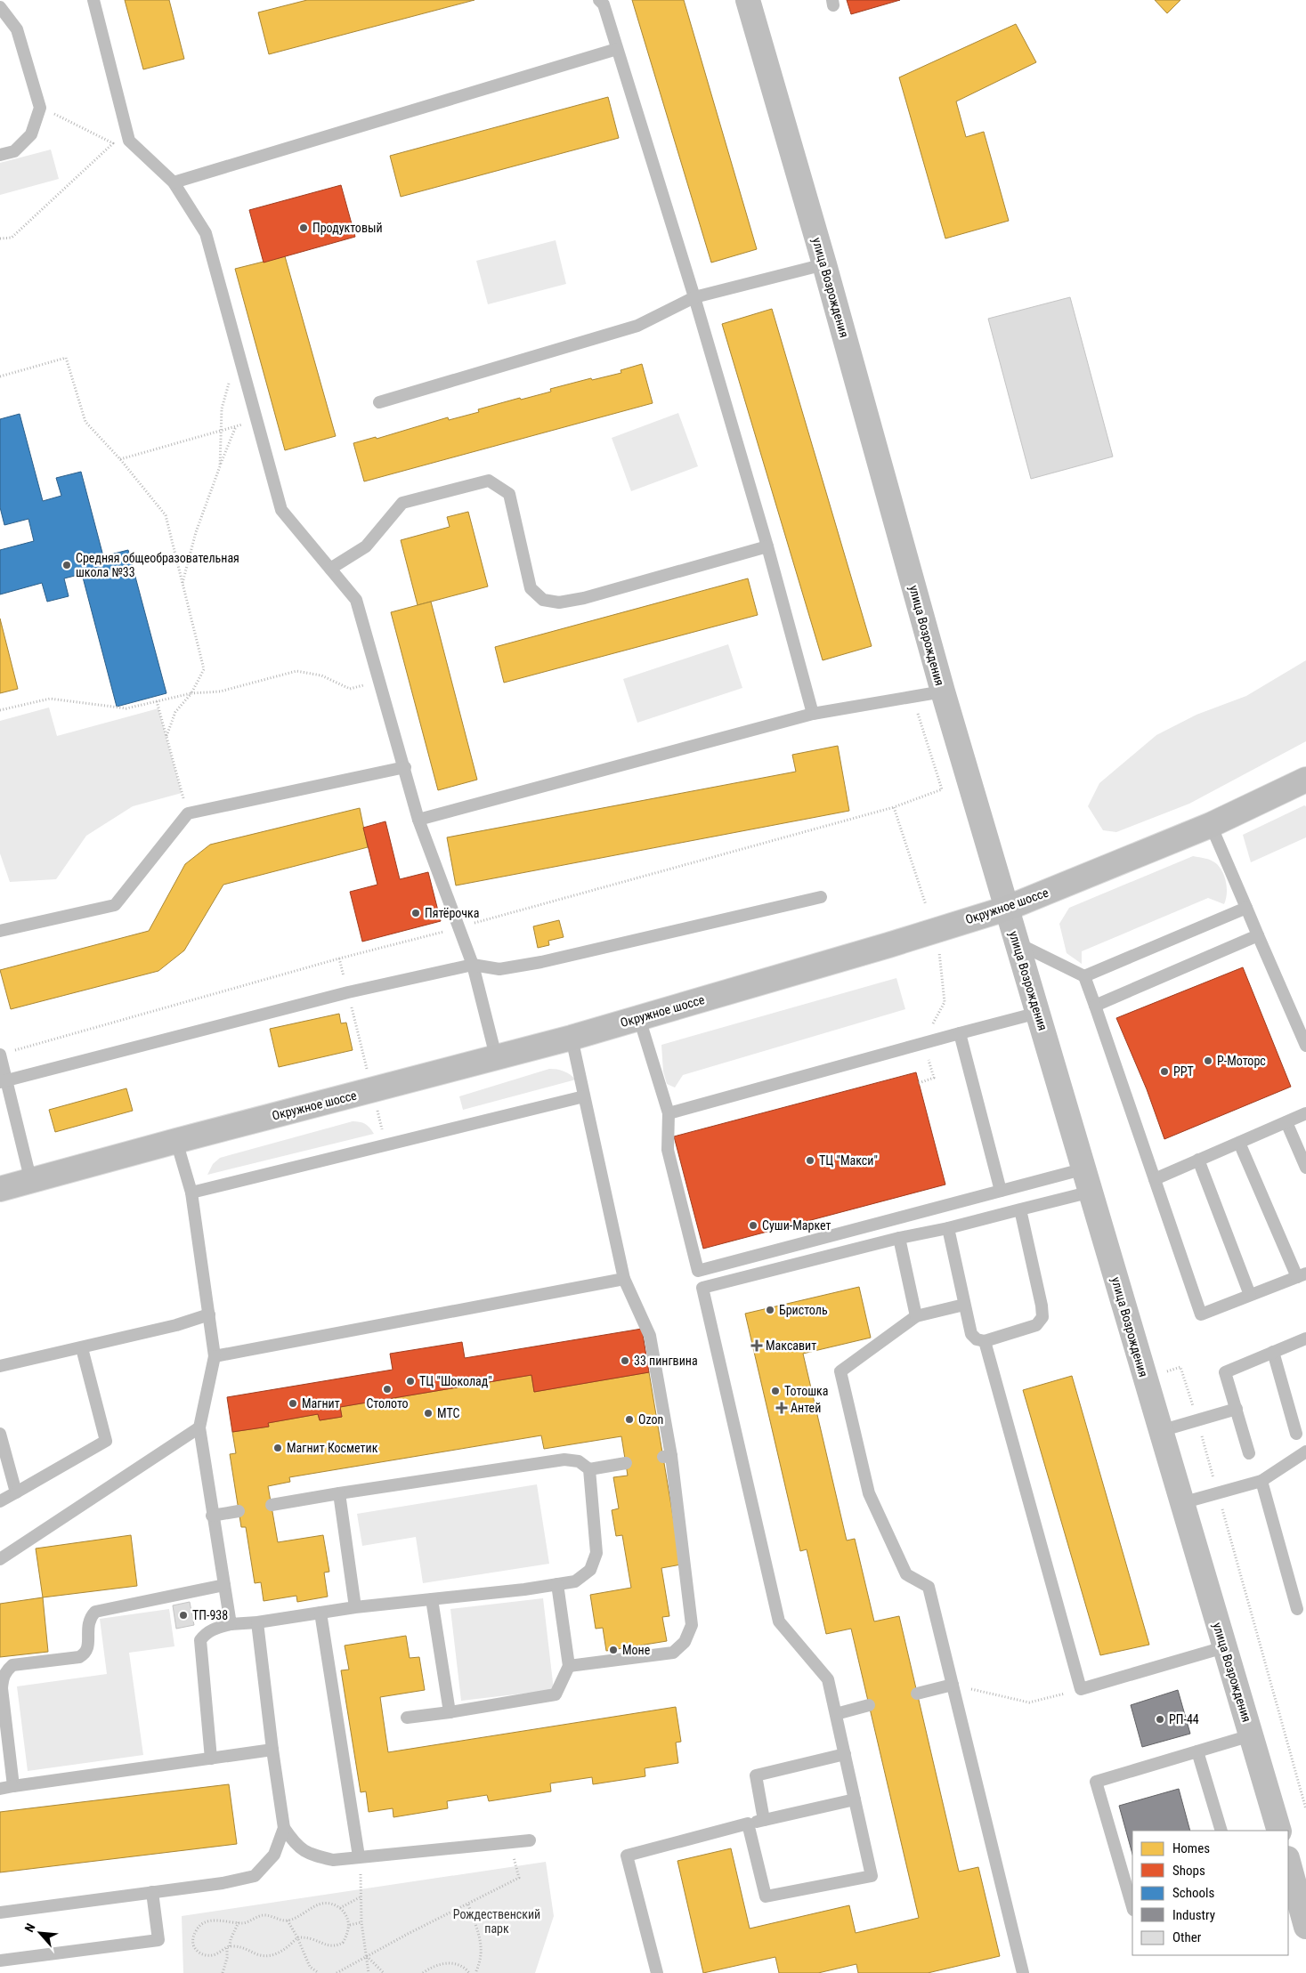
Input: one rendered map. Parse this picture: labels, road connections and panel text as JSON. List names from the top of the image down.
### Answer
{
  "streets": {
    "main road": ["Окружное шоссе"],
    "street": ["улица Возрождения"]
  },
  "crossings": [
    ["улица Возрождения", "Окружное шоссе"]
  ],
  "parks": ["Рождественский парк"],
  "places": {
    "other": [
      "Продуктовый",
      "Средняя общеобразовательная школа №33",
      "Пятёрочка",
      "Р-Моторс",
      "РРТ",
      "ТЦ \"Макси\"",
      "Суши-Маркет",
      "Бристоль",
      "33 пингвина",
      "ТЦ \"Шоколад\"",
      "Столото",
      "Тотошка",
      "Магнит",
      "МТС",
      "Ozon",
      "Магнит Косметик",
      "ТП-938",
      "Моне",
      "РП-44"
    ],
    "health": ["Максавит", "Антей"]
  },
  "legend": [
    "Homes",
    "Shops",
    "Schools",
    "Industry",
    "Other"
  ],
  "north": "top left"
}
